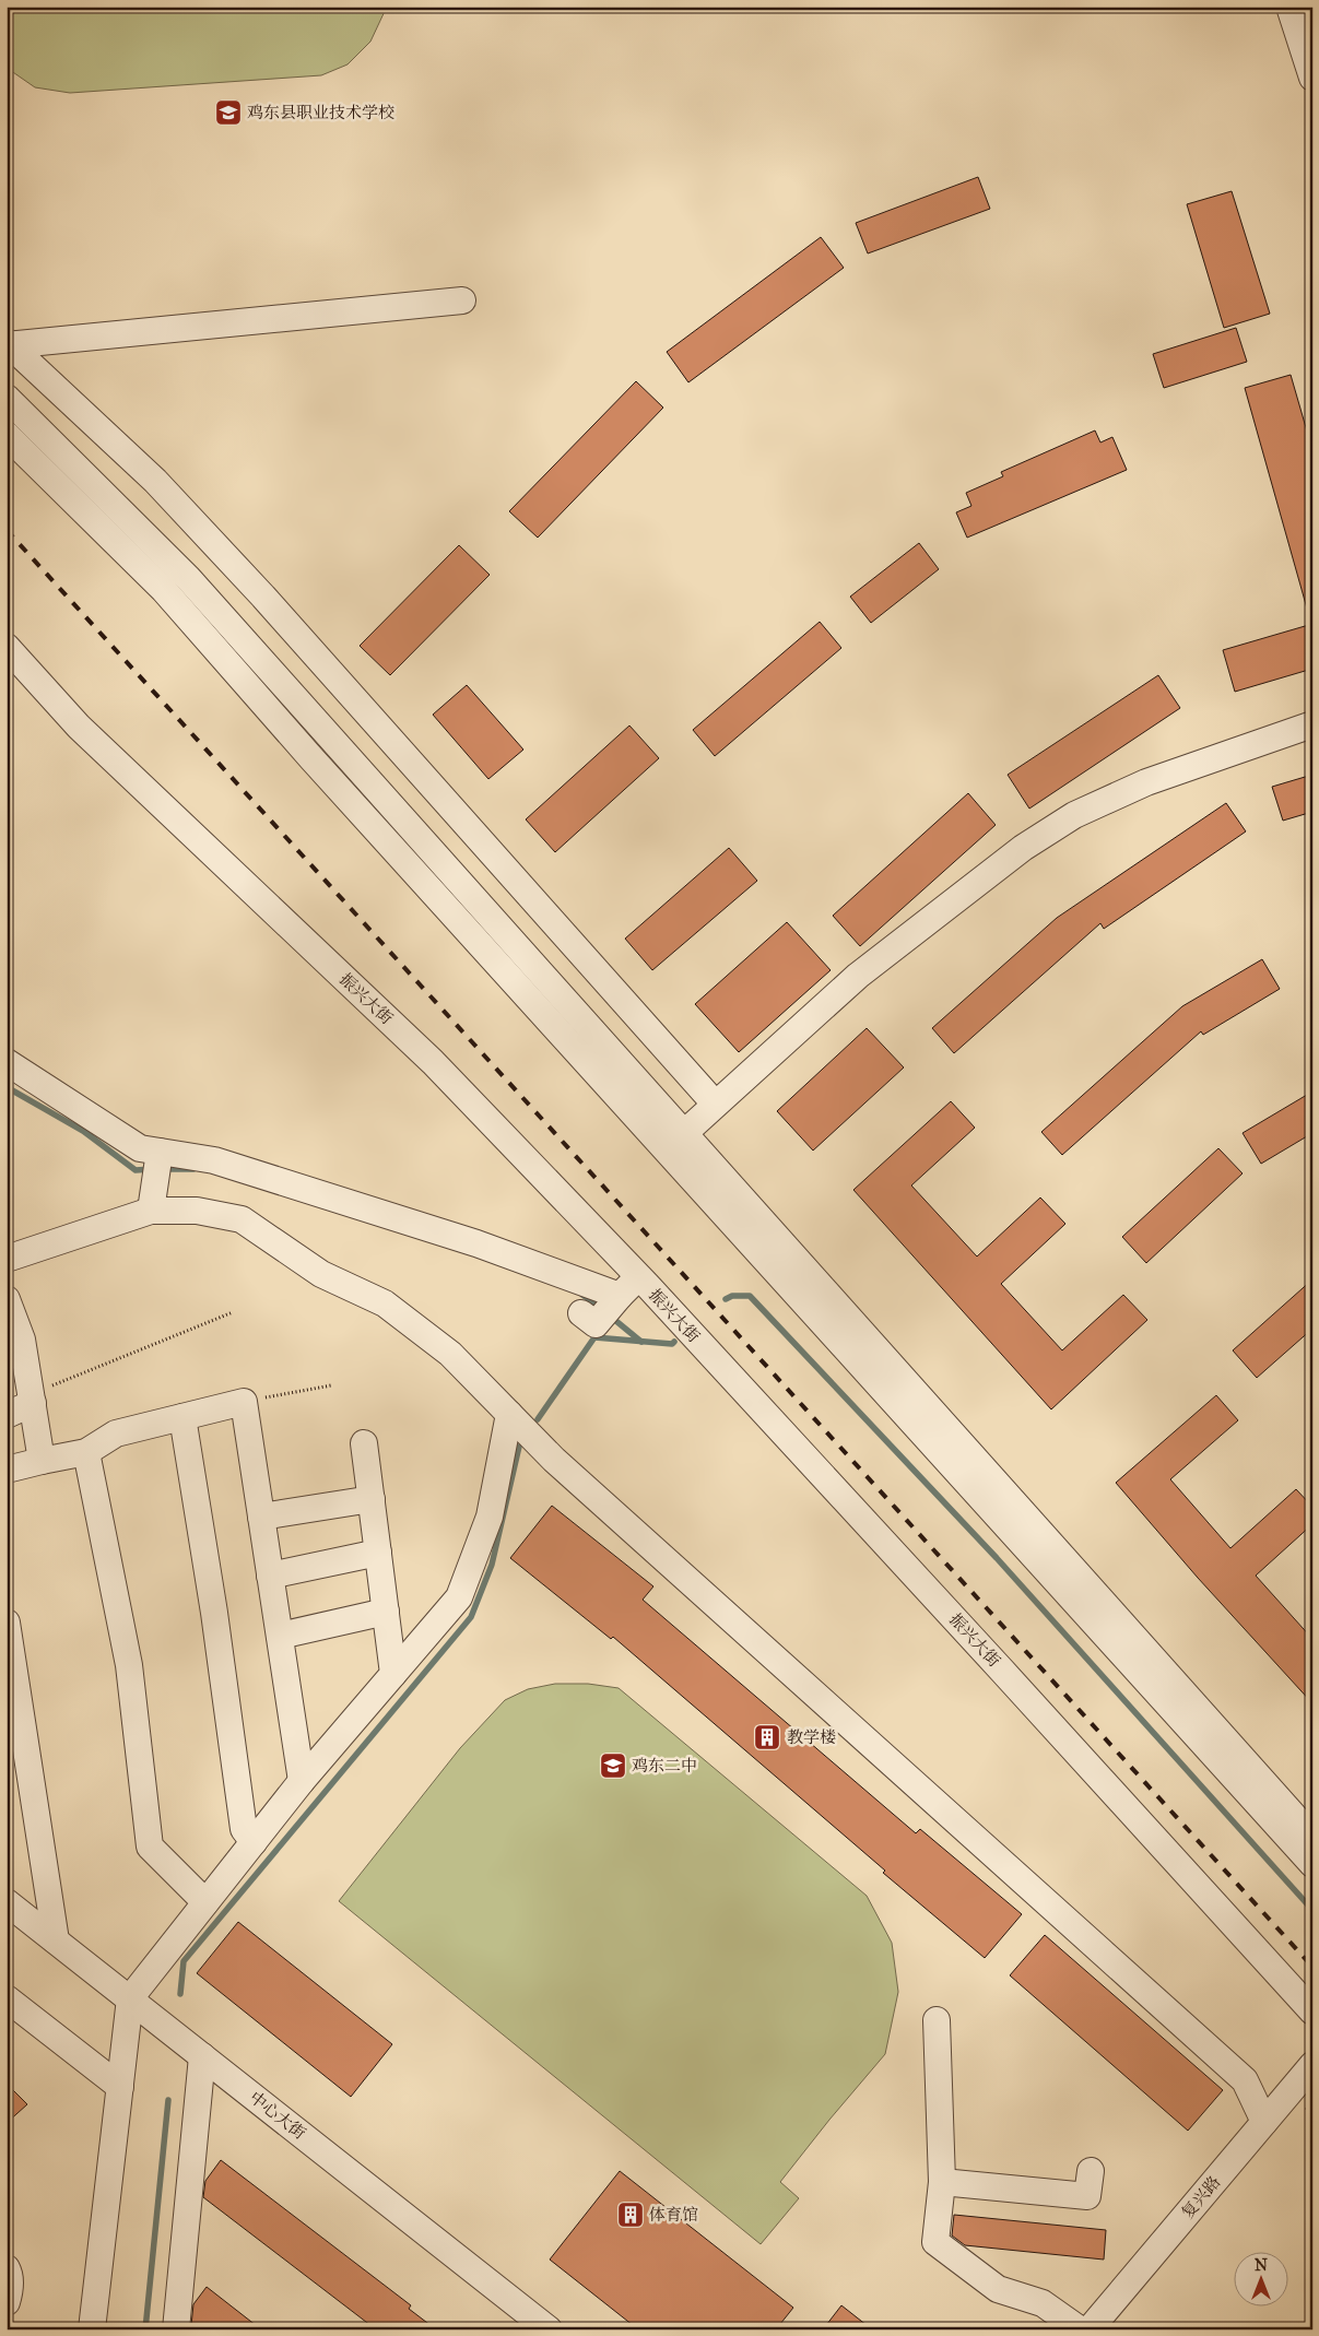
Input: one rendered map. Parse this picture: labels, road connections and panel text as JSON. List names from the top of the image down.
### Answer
{
  "streets": {
    "street": ["振兴大街", "中心大街", "复兴路"]
  },
  "places": {
    "school or university": ["鸡东县职业技术学校", "鸡东二中"],
    "building": ["教学楼", "体育馆"]
  },
  "north": "top"
}
